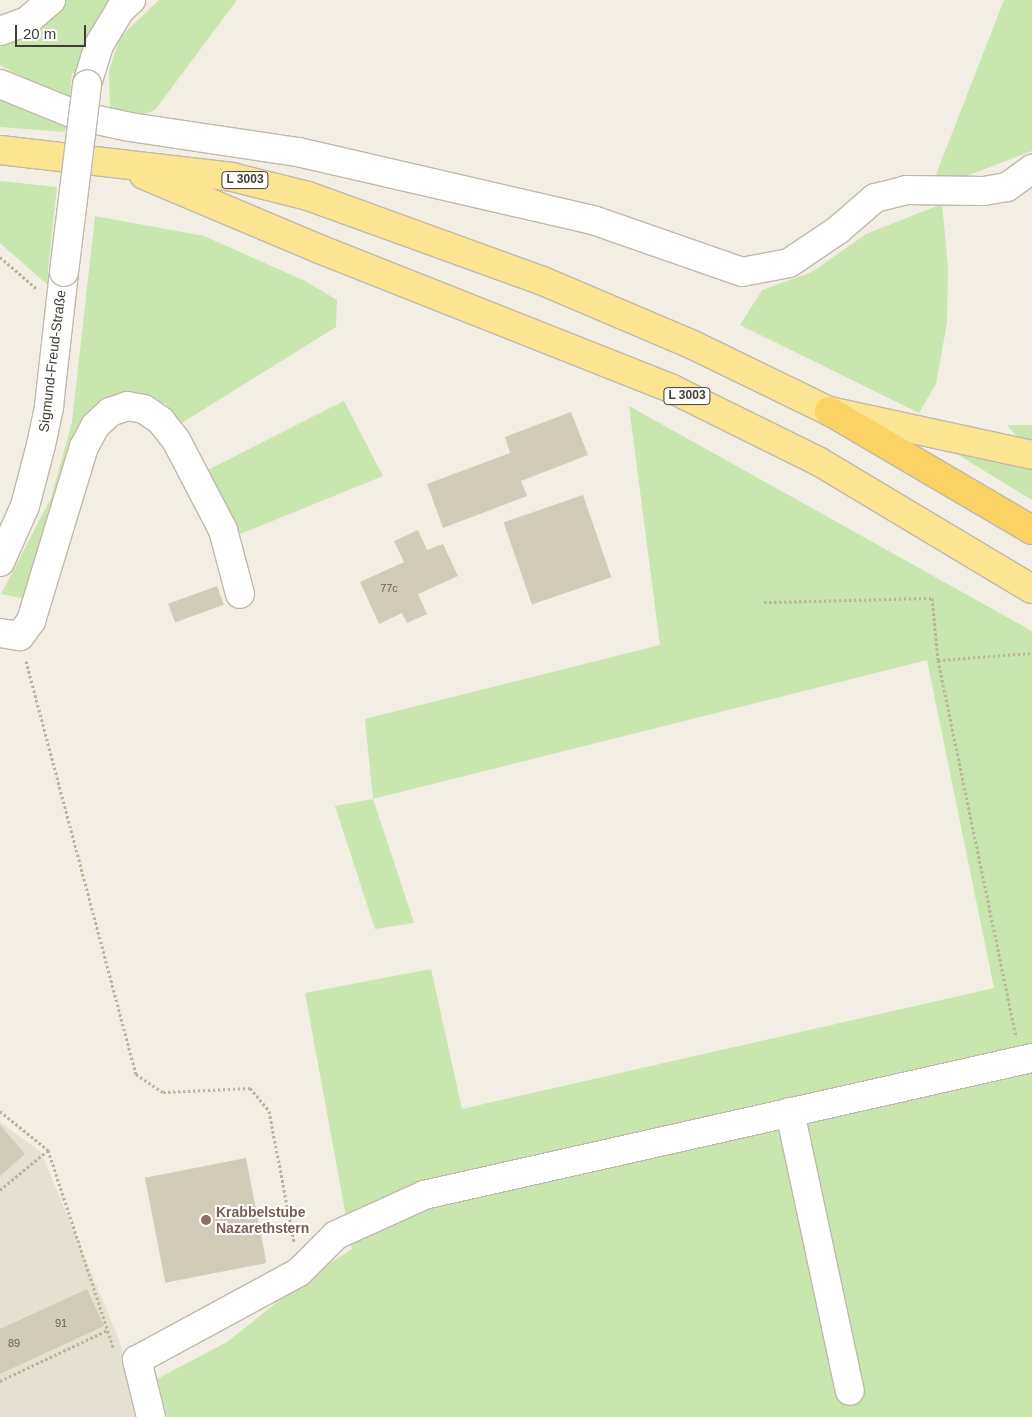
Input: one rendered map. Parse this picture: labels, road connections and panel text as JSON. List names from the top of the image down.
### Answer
{
  "streets": {
    "main road": ["L 3003"],
    "street": ["Sigmund-Freud-Straße"]
  },
  "places": ["Krabbelstube Nazarethstern"],
  "house_numbers": ["77c", "91", "89"],
  "scale_bar": "20 m"
}
